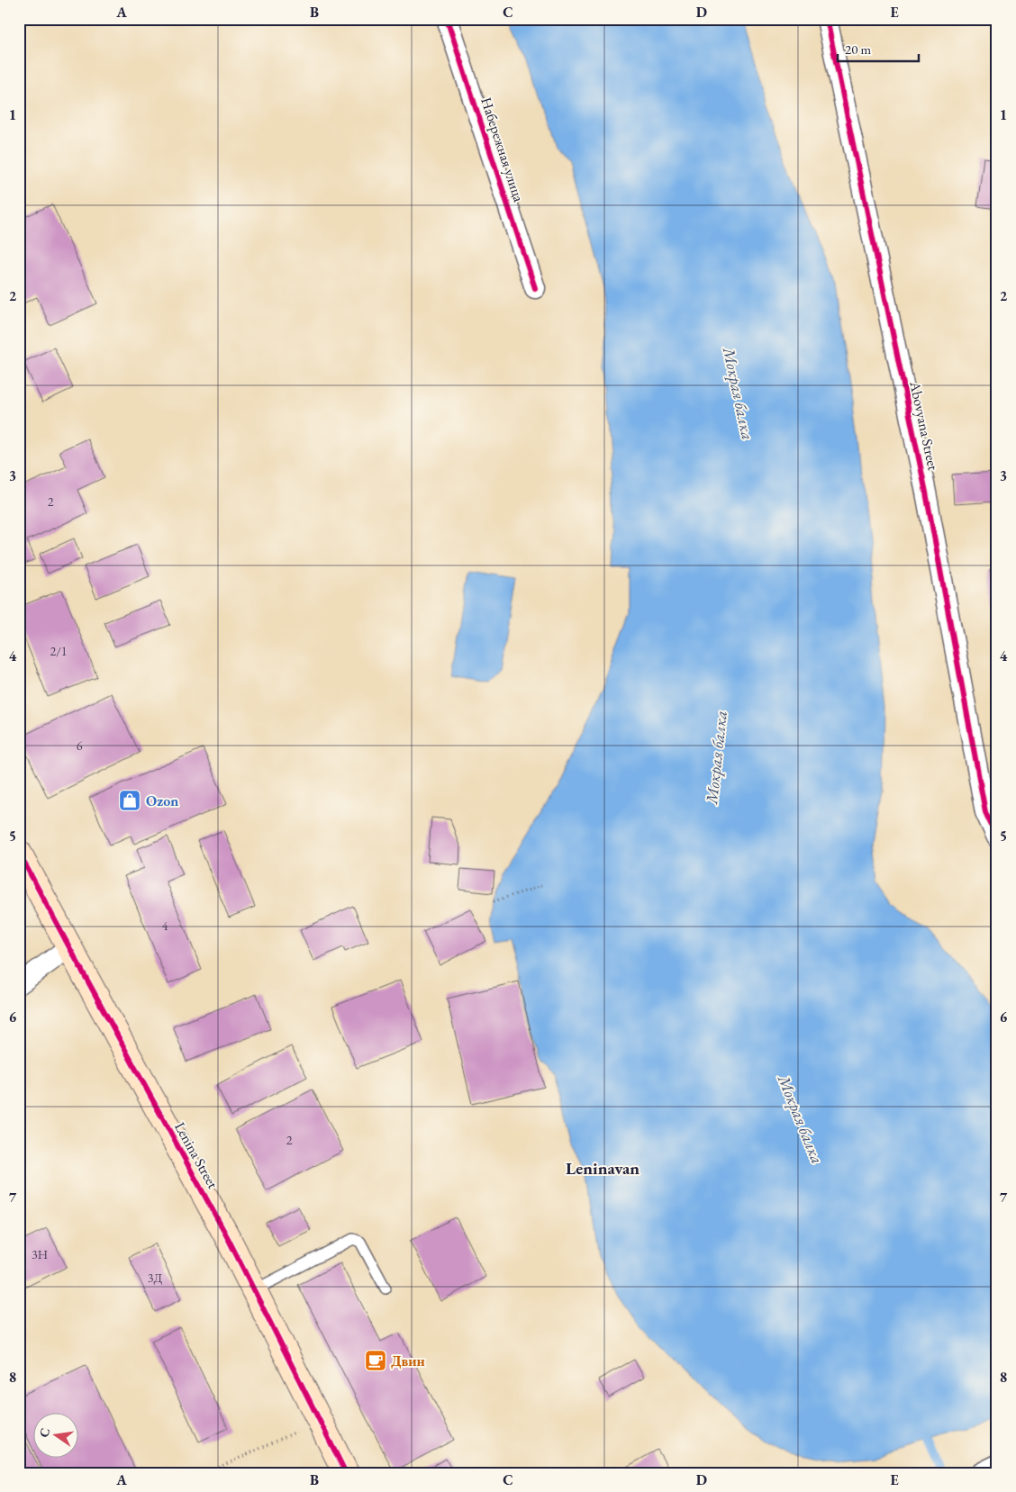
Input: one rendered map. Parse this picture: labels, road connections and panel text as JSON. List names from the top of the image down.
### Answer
{
  "streets": {
    "street": ["Набережная улица", "Abovyana Street", "Lenina Street"]
  },
  "districts": ["Leninavan"],
  "water": ["Мокрая балка"],
  "places": {
    "shop": ["Ozon"],
    "cafe": ["Двин"]
  },
  "house_numbers": [
    "2",
    "2/1",
    "6",
    "4",
    "2",
    "3Н",
    "3Д"
  ],
  "scale_bar": "20 m",
  "north": "left",
  "grid": {
    "columns": [
      "A",
      "B",
      "C",
      "D",
      "E"
    ],
    "rows": [
      "1",
      "2",
      "3",
      "4",
      "5",
      "6",
      "7",
      "8"
    ]
  }
}
